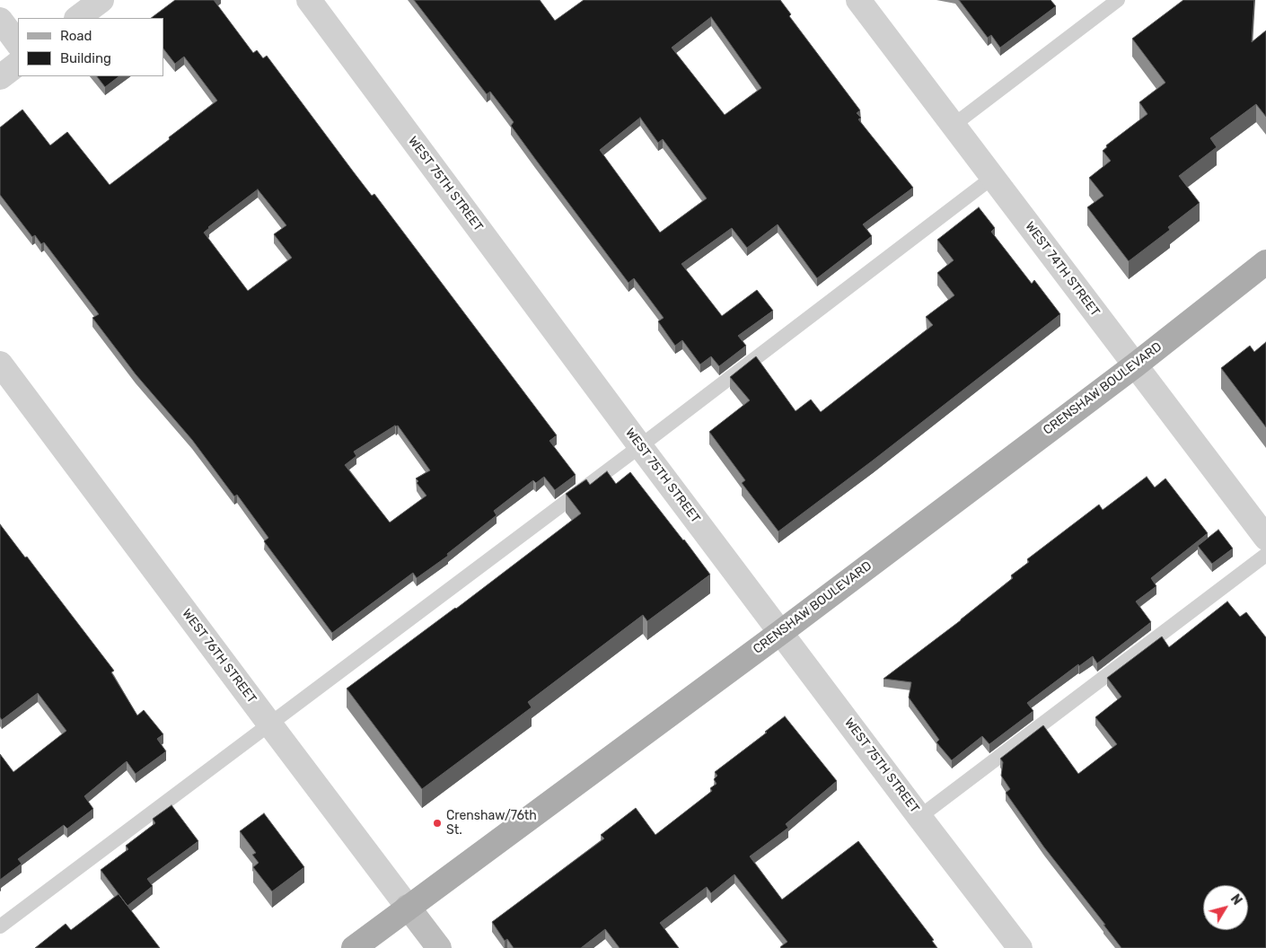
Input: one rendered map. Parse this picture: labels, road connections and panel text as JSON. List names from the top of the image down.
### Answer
{
  "streets": {
    "main road": ["CRENSHAW BOULEVARD"],
    "street": ["WEST 75TH STREET", "WEST 74TH STREET", "WEST 76TH STREET"]
  },
  "crossings": [
    ["WEST 75TH STREET", "CRENSHAW BOULEVARD"],
    ["WEST 74TH STREET", "CRENSHAW BOULEVARD"],
    ["CRENSHAW BOULEVARD", "WEST 76TH STREET"]
  ],
  "places": ["Crenshaw/76th St."],
  "legend": ["Road", "Building"],
  "north": "top right"
}
